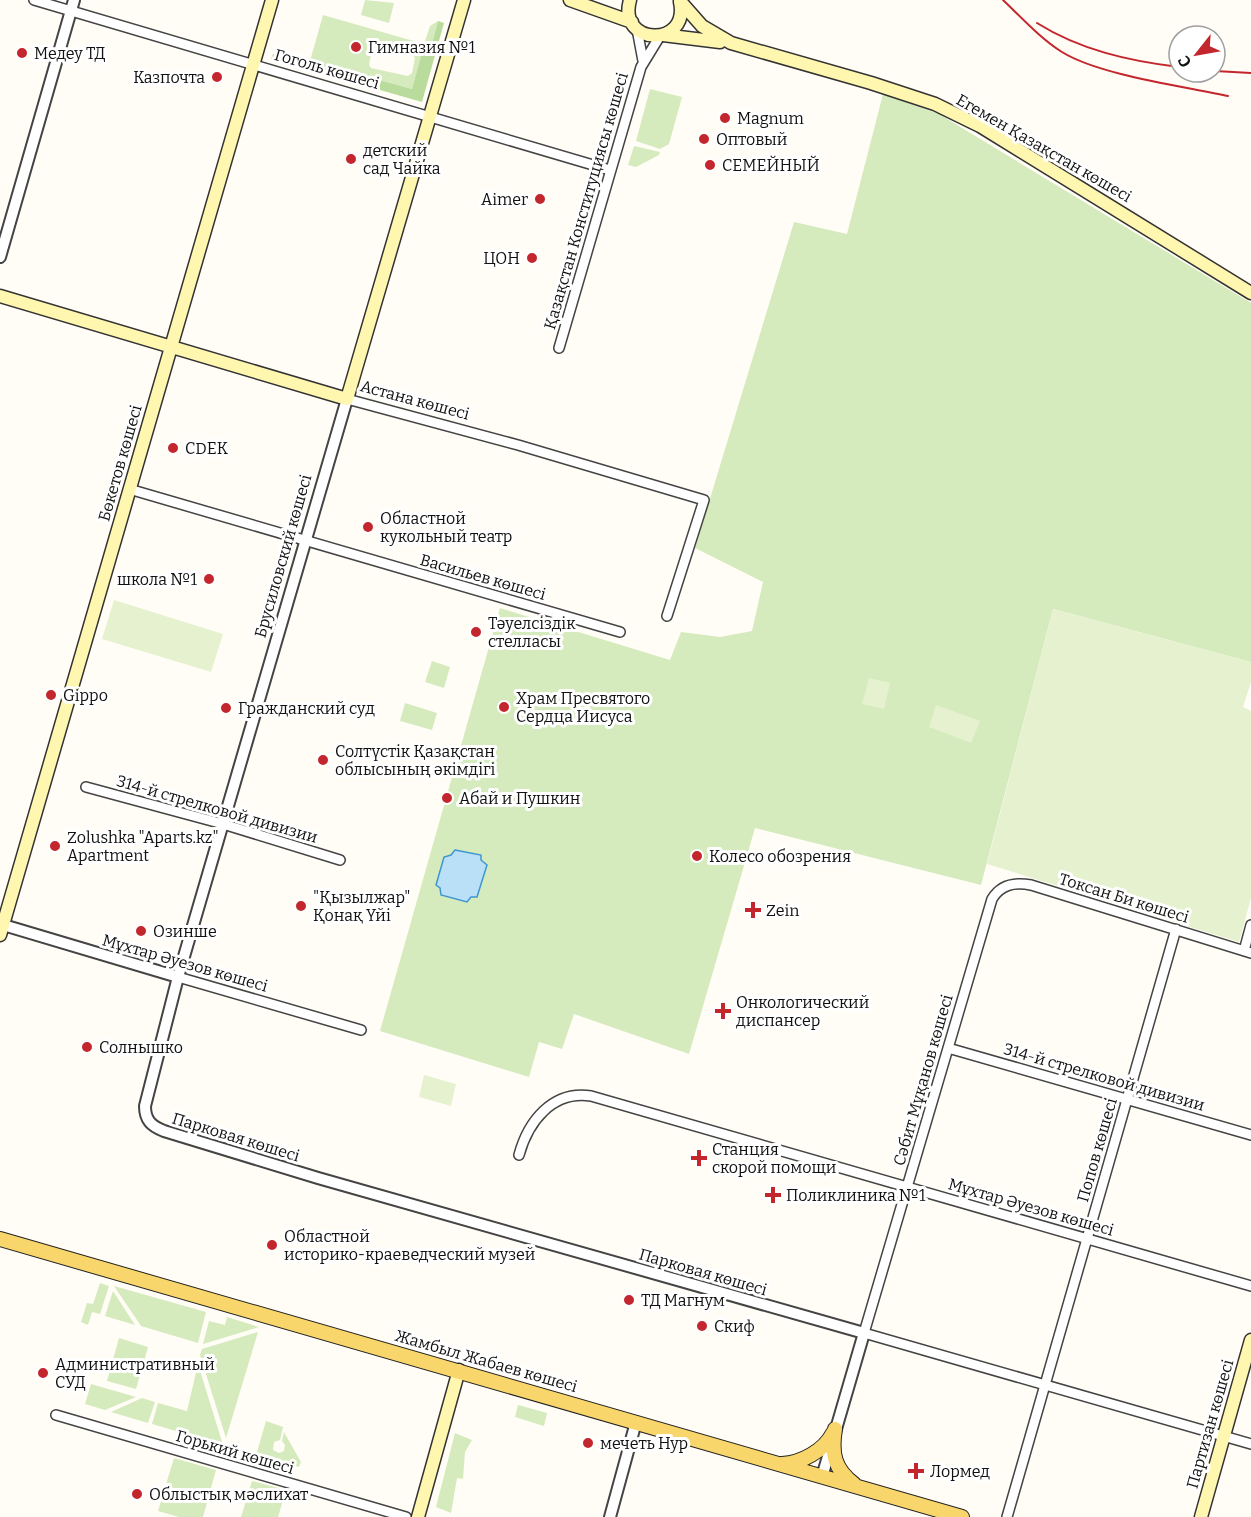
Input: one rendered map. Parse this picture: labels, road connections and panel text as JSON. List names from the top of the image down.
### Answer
{
  "streets": {
    "main road": [
      "Егемен Қазақстан көшесі",
      "Астана көшесі",
      "Бөкетов көшесі",
      "Брусиловский көшесі",
      "Жамбыл Жабаев көшесі",
      "Партизан көшесі"
    ],
    "street": [
      "Гоголь көшесі",
      "Қазақстан Конституциясы көшесі",
      "Васильев көшесі",
      "314-й стрелковой дивизии",
      "Токсан Би көшесі",
      "Мұхтар Әуезов көшесі",
      "Сәбит Мұқанов көшесі",
      "Парковая көшесі",
      "Попов көшесі",
      "Горький көшесі"
    ]
  },
  "crossings": [
    ["Гоголь көшесі", "Қазақстан Конституциясы көшесі"],
    ["Гоголь көшесі", "Бөкетов көшесі"],
    ["Гоголь көшесі", "Брусиловский көшесі"],
    ["Астана көшесі", "Бөкетов көшесі"],
    ["Астана көшесі", "Брусиловский көшесі"],
    ["Бөкетов көшесі", "Васильев көшесі"],
    ["Бөкетов көшесі", "Мұхтар Әуезов көшесі"],
    ["Брусиловский көшесі", "Васильев көшесі"],
    ["Брусиловский көшесі", "314-й стрелковой дивизии"],
    ["Брусиловский көшесі", "Мұхтар Әуезов көшесі"],
    ["Брусиловский көшесі", "Парковая көшесі"],
    ["314-й стрелковой дивизии", "Сәбит Мұқанов көшесі"],
    ["314-й стрелковой дивизии", "Попов көшесі"],
    ["Токсан Би көшесі", "Сәбит Мұқанов көшесі"],
    ["Токсан Би көшесі", "Попов көшесі"],
    ["Мұхтар Әуезов көшесі", "Сәбит Мұқанов көшесі"],
    ["Мұхтар Әуезов көшесі", "Попов көшесі"],
    ["Сәбит Мұқанов көшесі", "Парковая көшесі"],
    ["Сәбит Мұқанов көшесі", "Жамбыл Жабаев көшесі"],
    ["Парковая көшесі", "Попов көшесі"],
    ["Парковая көшесі", "Партизан көшесі"]
  ],
  "places": {
    "other": [
      "Гимназия №1",
      "Медеу ТД",
      "Казпочта",
      "Magnum",
      "Оптовый",
      "детский сад Чайка",
      "СЕМЕЙНЫЙ",
      "Aimer",
      "ЦОН",
      "CDEK",
      "Областной кукольный театр",
      "школа №1",
      "Тәуелсіздік стелласы",
      "Gippo",
      "Храм Пресвятого Сердца Иисуса",
      "Гражданский суд",
      "Солтүстік Қазақстан облысының әкімдігі",
      "Абай и Пушкин",
      "Zolushka \"Aparts.kz\" Apartment",
      "Колесо обозрения",
      "\"Қызылжар\" Қонақ Үйі",
      "Озинше",
      "Солнышко",
      "Oбластной историко-краеведческий музей",
      "ТД Магнум",
      "Скиф",
      "Административный СУД",
      "мечеть Нур",
      "Облыстық мәслихат"
    ],
    "health": [
      "Zein",
      "Онкологический диспансер",
      "Станция скорой помощи",
      "Поликлиника №1",
      "Лормед"
    ]
  },
  "north": "bottom left"
}
